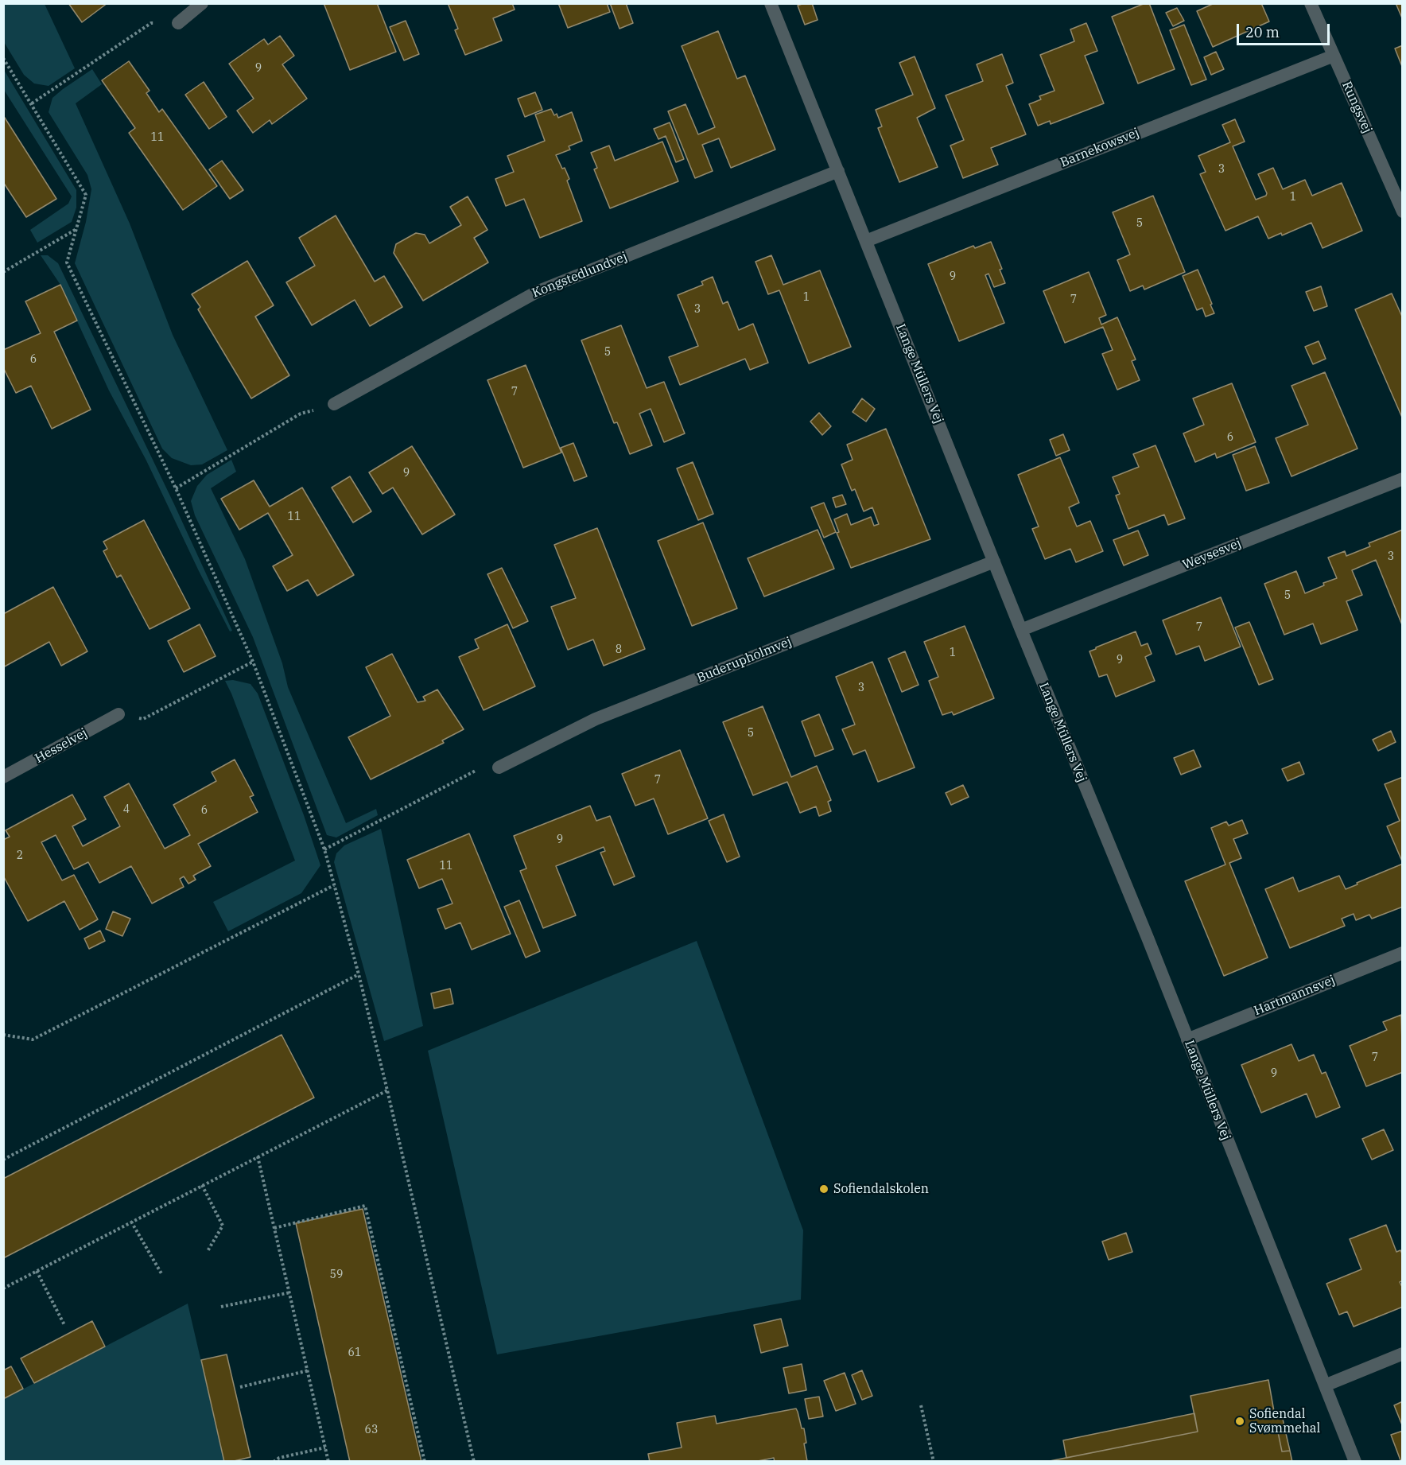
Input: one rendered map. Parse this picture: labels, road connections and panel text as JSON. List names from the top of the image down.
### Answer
{
  "streets": {
    "street": [
      "Rungsvej",
      "Barnekowsvej",
      "Kongstedlundvej",
      "Lange Müllers Vej",
      "Weysesvej",
      "Buderupholmvej",
      "Hesselvej",
      "Hartmannsvej"
    ]
  },
  "crossings": [
    ["Rungsvej", "Barnekowsvej"],
    ["Barnekowsvej", "Lange Müllers Vej"],
    ["Kongstedlundvej", "Lange Müllers Vej"],
    ["Lange Müllers Vej", "Weysesvej"],
    ["Lange Müllers Vej", "Buderupholmvej"],
    ["Lange Müllers Vej", "Hartmannsvej"]
  ],
  "places": ["Sofiendalskolen", "Sofiendal Svømmehal"],
  "house_numbers": [
    "9",
    "11",
    "3",
    "1",
    "5",
    "9",
    "1",
    "7",
    "3",
    "5",
    "6",
    "7",
    "6",
    "9",
    "11",
    "3",
    "5",
    "7",
    "8",
    "1",
    "9",
    "3",
    "5",
    "7",
    "4",
    "6",
    "9",
    "2",
    "11",
    "7",
    "9",
    "59",
    "61",
    "63"
  ],
  "scale_bar": "20 m"
}
